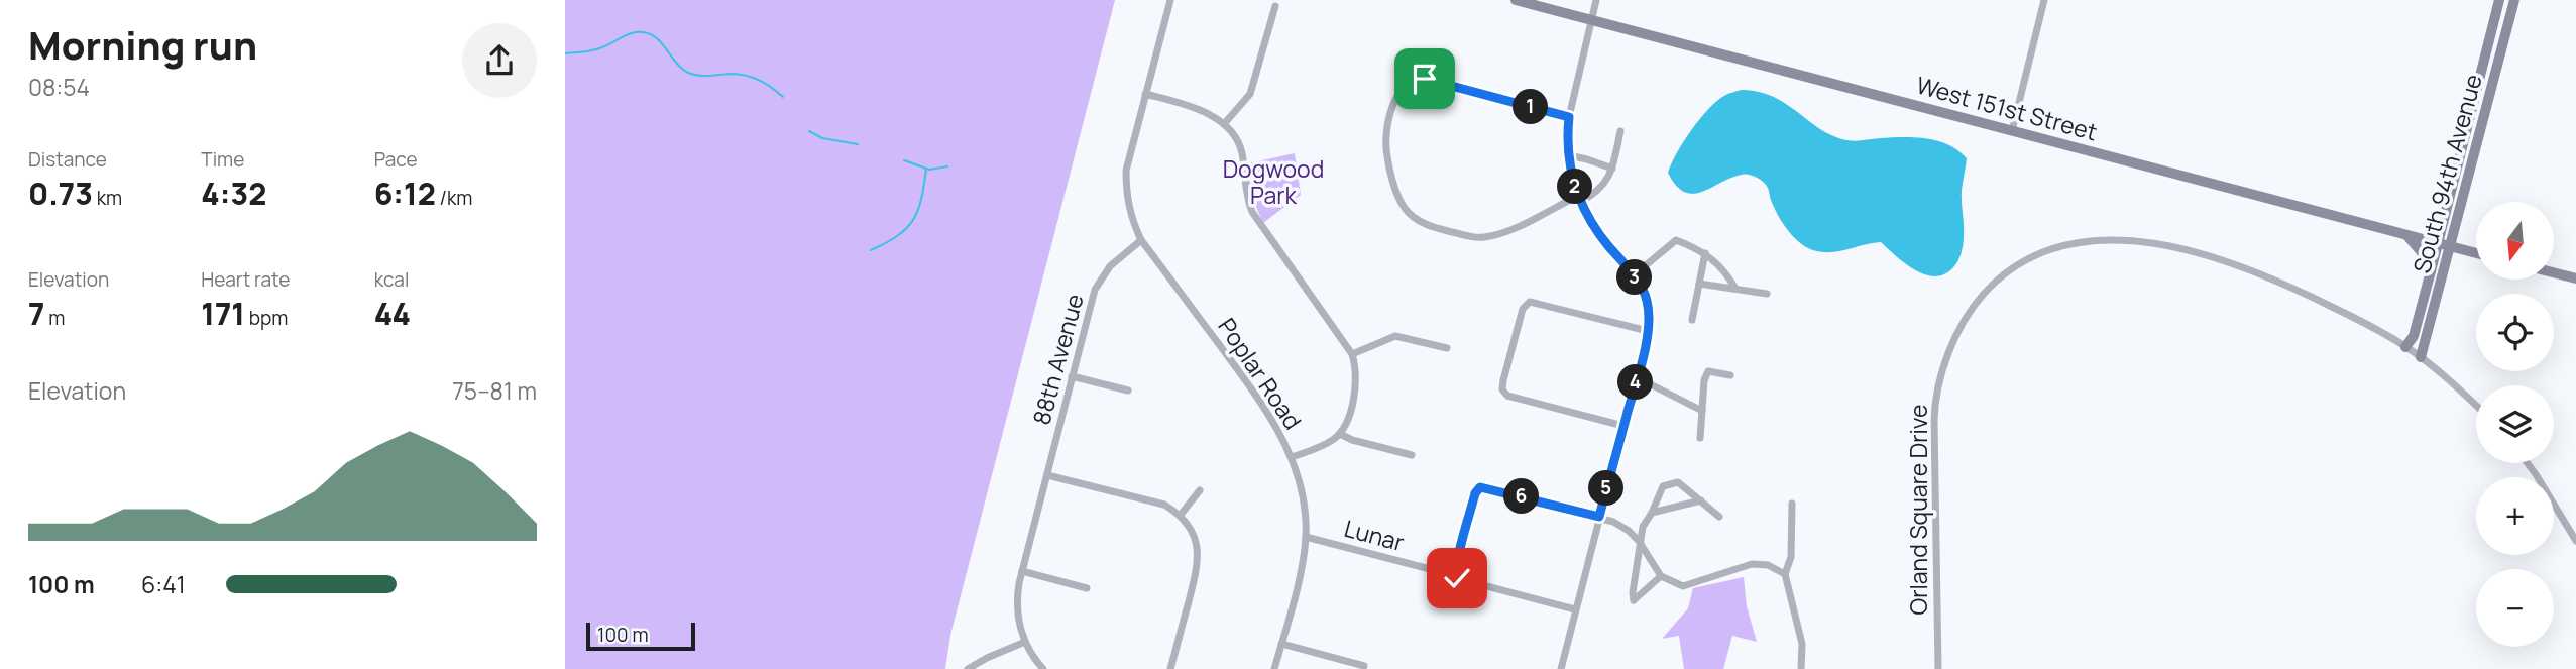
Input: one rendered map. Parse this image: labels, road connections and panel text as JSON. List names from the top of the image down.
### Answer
{
  "streets": {
    "street": [
      "West 151st Street",
      "South 94th Avenue",
      "88th Avenue",
      "Poplar Road",
      "Orland Square Drive",
      "Lunar"
    ]
  },
  "crossings": [
    ["West 151st Street", "South 94th Avenue"],
    ["South 94th Avenue", "Orland Square Drive"],
    ["88th Avenue", "Poplar Road"],
    ["Poplar Road", "Lunar"]
  ],
  "parks": ["Dogwood Park"],
  "scale_bar": "100 m",
  "north": "bottom",
  "page": {
    "heading": ["Morning run", "08:54"],
    "pins": [
      "1",
      "2",
      "3",
      "4",
      "5",
      "6"
    ],
    "stats": [
      ["Distance", "0.73 km"],
      ["Time", "4:32"],
      ["Pace", "6:12 /km"],
      ["Elevation", "7 m"],
      ["Heart rate", "171 bpm"],
      ["kcal", "44"]
    ],
    "map_buttons": ["+", "−"],
    "chart": ["Elevation", "75–81 m"],
    "list": [
      {
        "name": "100 m",
        "note": "6:41"
      }
    ],
    "scale": "100 m"
  }
}
